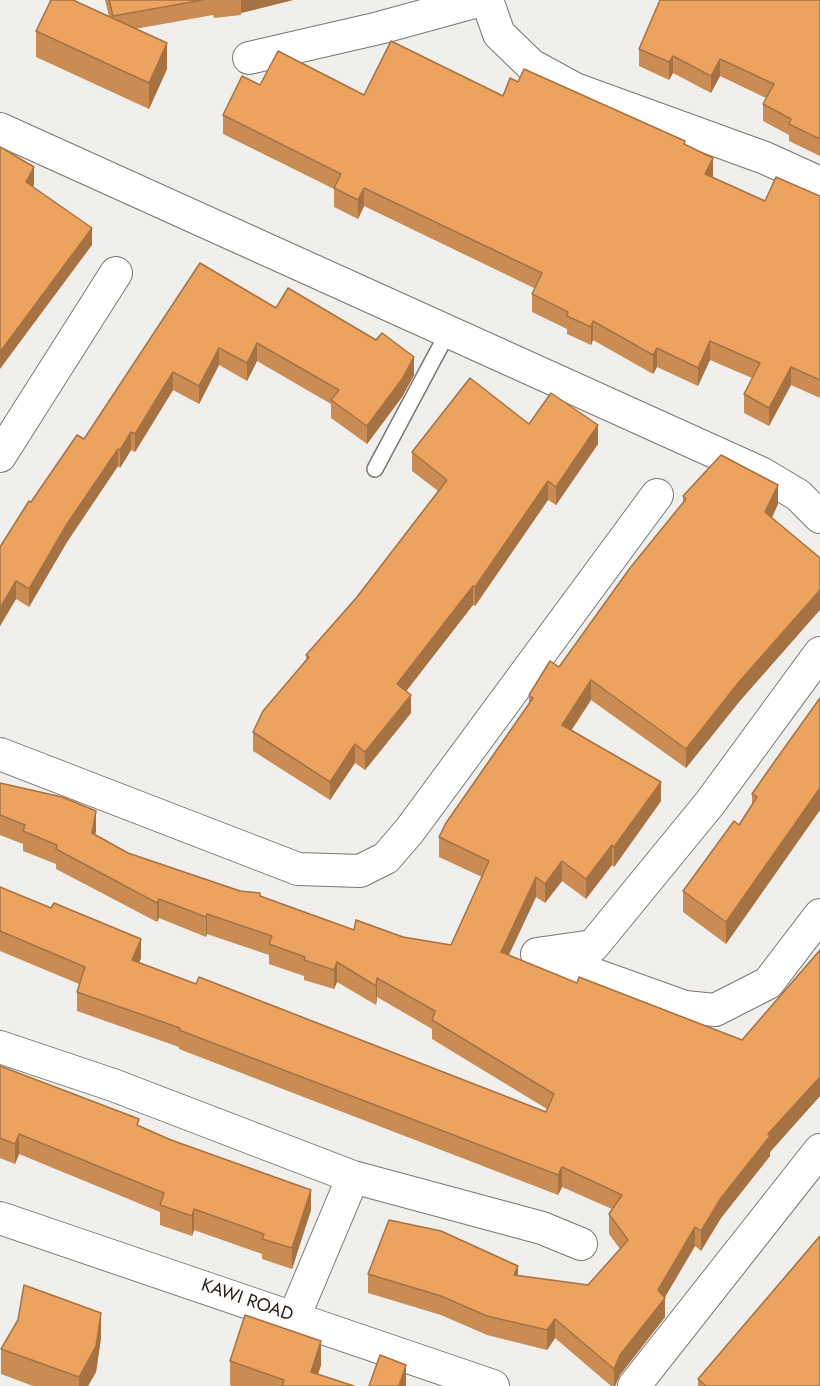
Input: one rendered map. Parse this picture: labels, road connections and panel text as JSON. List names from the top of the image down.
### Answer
{
  "streets": {
    "street": ["KAWI ROAD"]
  }
}
